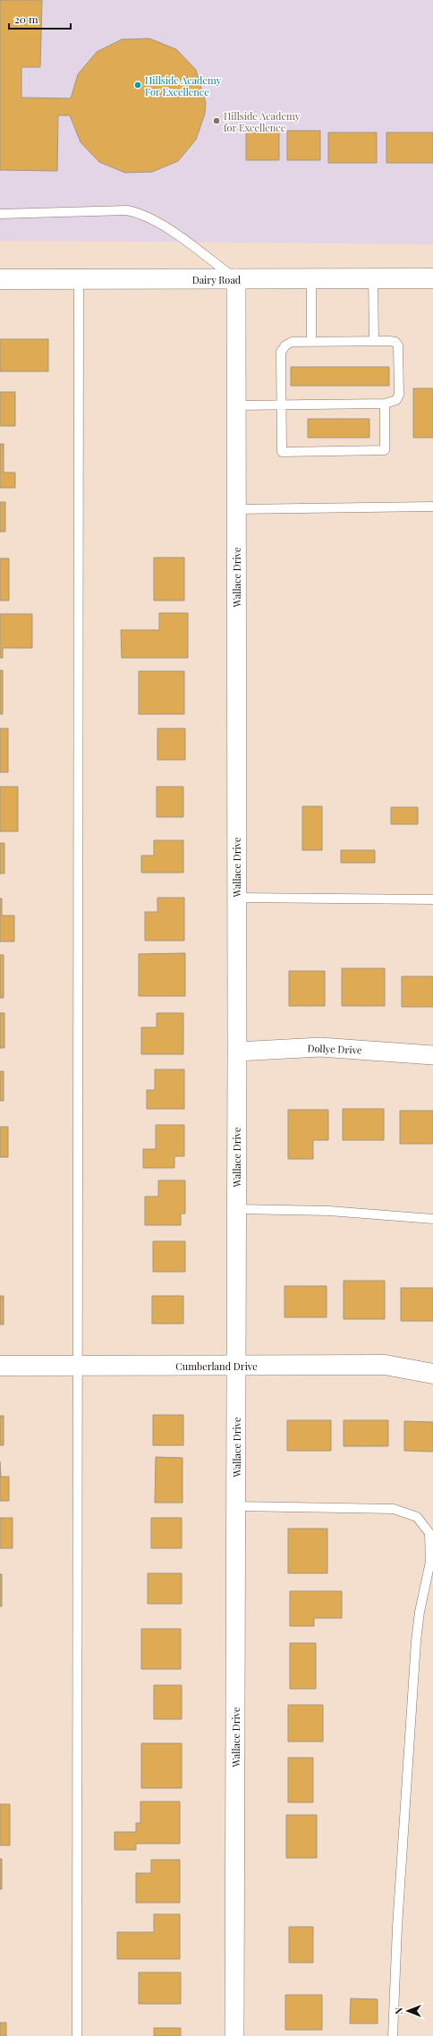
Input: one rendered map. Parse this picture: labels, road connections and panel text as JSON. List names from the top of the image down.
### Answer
{
  "streets": {
    "street": [
      "Dairy Road",
      "Wallace Drive",
      "Dollye Drive",
      "Cumberland Drive"
    ]
  },
  "crossings": [
    ["Dairy Road", "Wallace Drive"],
    ["Wallace Drive", "Dollye Drive"],
    ["Wallace Drive", "Cumberland Drive"]
  ],
  "places": ["Hillside Academy For Excellence", "Hillside Academy for Excellence"],
  "scale_bar": "20 m",
  "north": "left"
}
